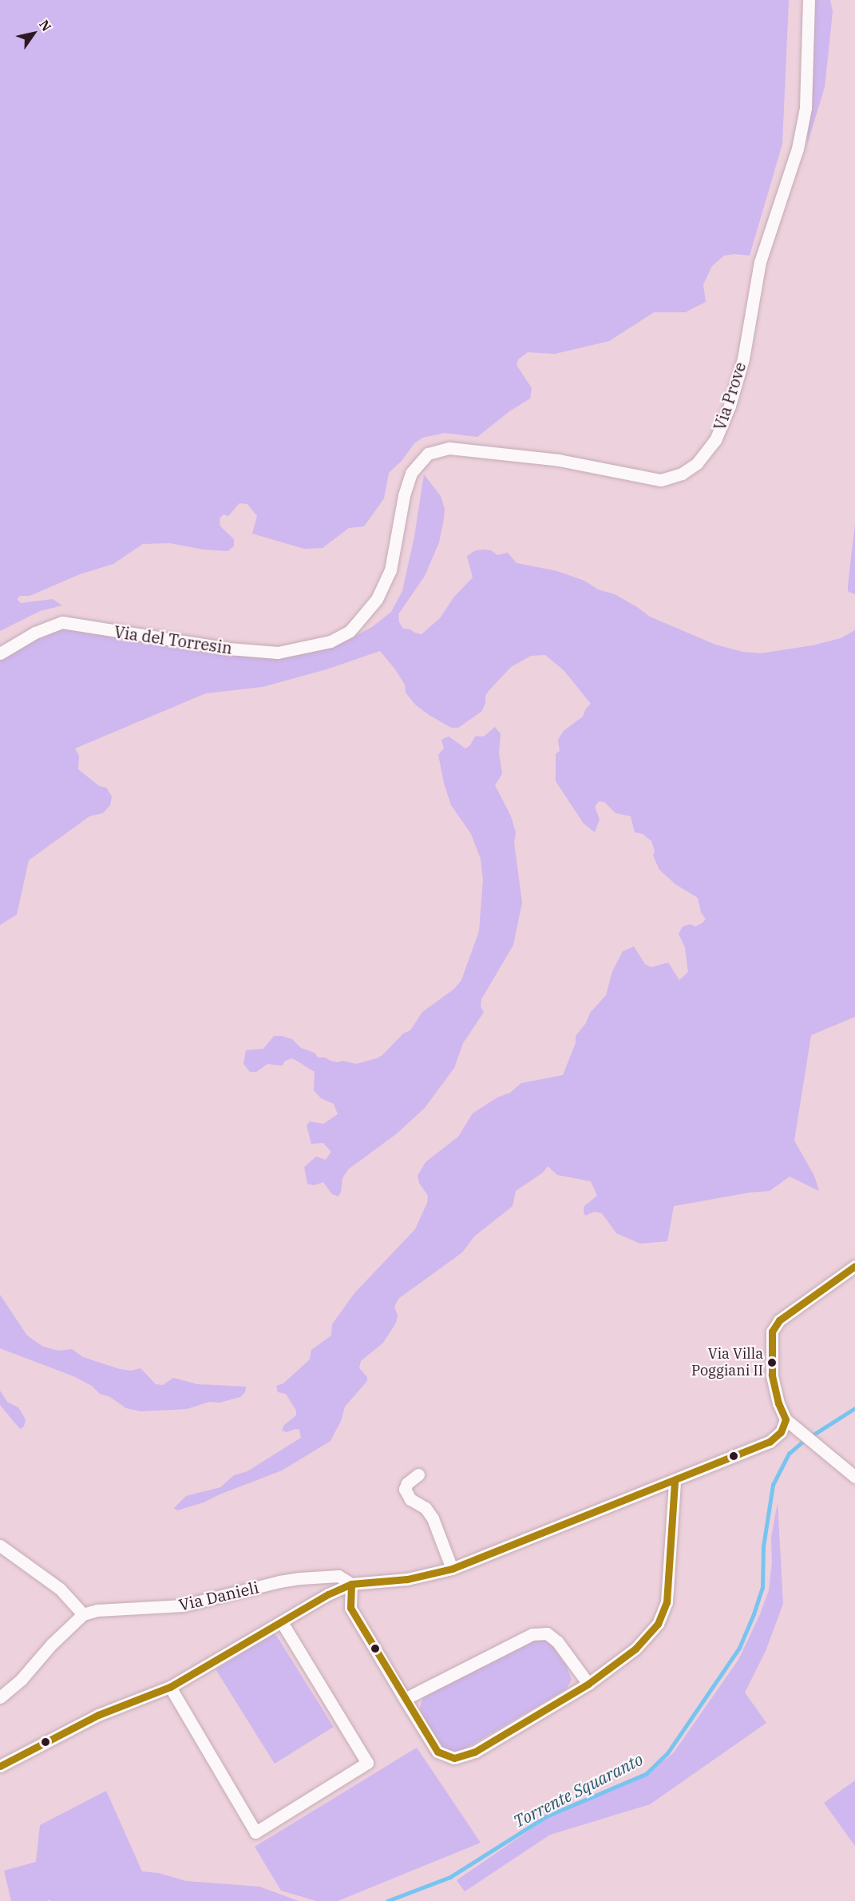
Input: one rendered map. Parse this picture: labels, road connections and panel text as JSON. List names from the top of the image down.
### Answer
{
  "streets": {
    "street": ["Via Prove", "Via del Torresin", "Via Danieli"]
  },
  "crossings": [
    ["Via Prove", "Via del Torresin"]
  ],
  "water": ["Torrente Squaranto"],
  "places": ["Via Villa Poggiani II"],
  "north": "top right"
}
